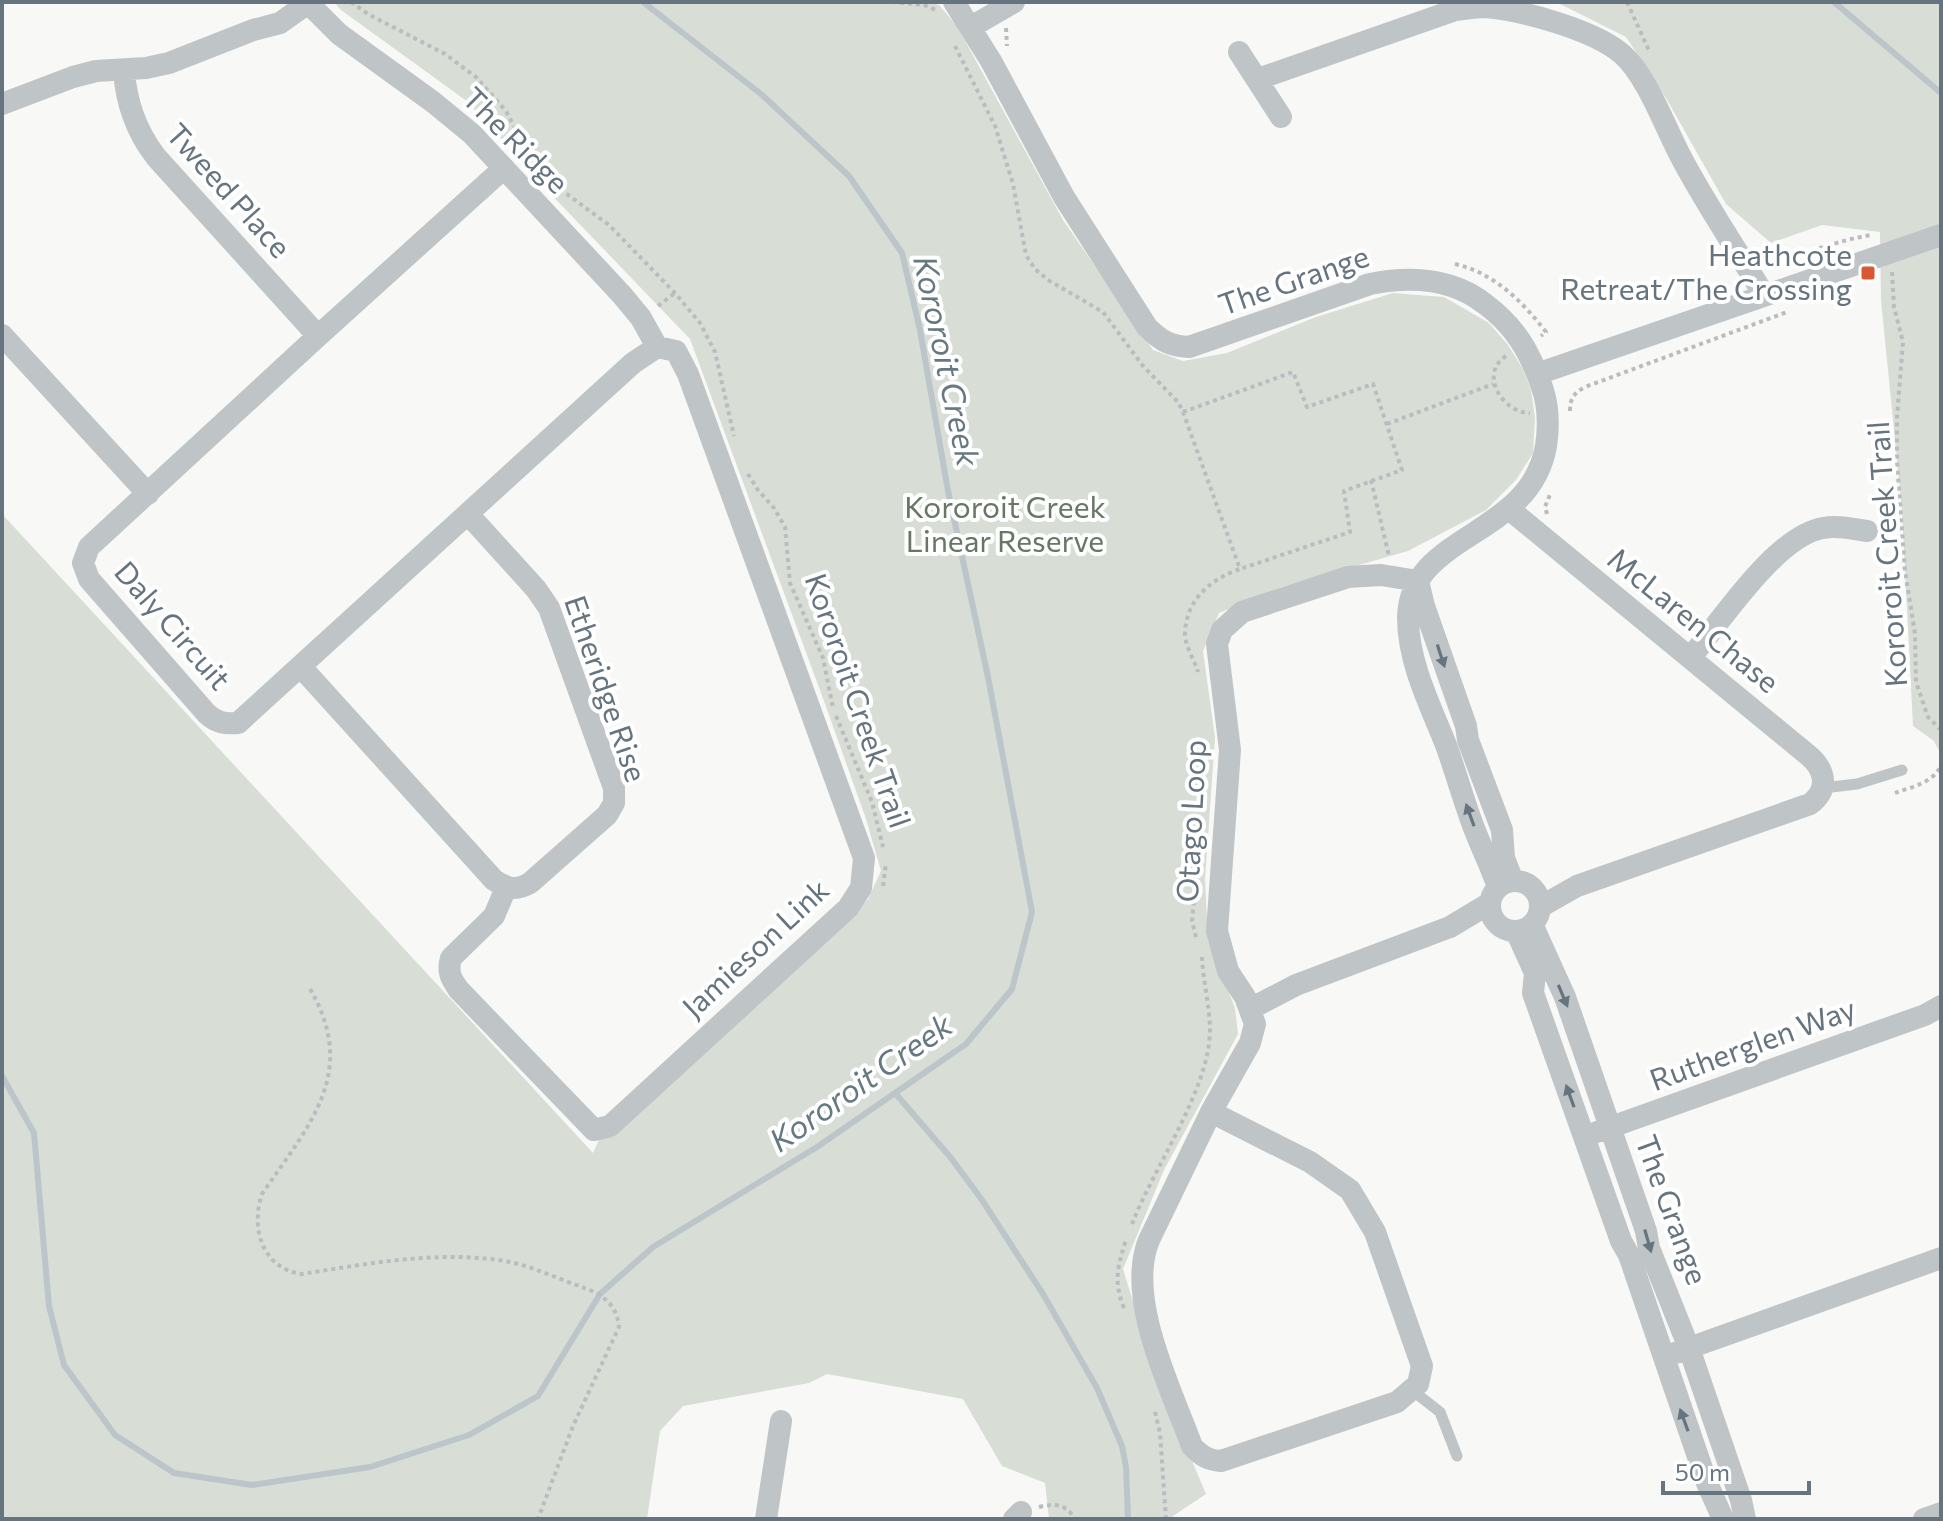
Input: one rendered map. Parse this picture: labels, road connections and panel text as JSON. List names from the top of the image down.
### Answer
{
  "streets": {
    "street": [
      "The Ridge",
      "Tweed Place",
      "The Grange",
      "McLaren Chase",
      "Daly Circuit",
      "Etheridge Rise",
      "Otago Loop",
      "Jamieson Link",
      "Rutherglen Way"
    ],
    "path": ["Kororoit Creek Trail"]
  },
  "crossings": [
    ["The Ridge", "Daly Circuit"],
    ["The Ridge", "Jamieson Link"],
    ["Tweed Place", "Daly Circuit"],
    ["The Grange", "McLaren Chase"],
    ["The Grange", "Otago Loop"],
    ["The Grange", "Rutherglen Way"],
    ["Daly Circuit", "Etheridge Rise"],
    ["Daly Circuit", "Jamieson Link"],
    ["Etheridge Rise", "Jamieson Link"]
  ],
  "water": ["Kororoit Creek"],
  "parks": ["Kororoit Creek Linear Reserve"],
  "places": {
    "transit": ["Heathcote Retreat/The Crossing"]
  },
  "scale_bar": "50 m"
}
